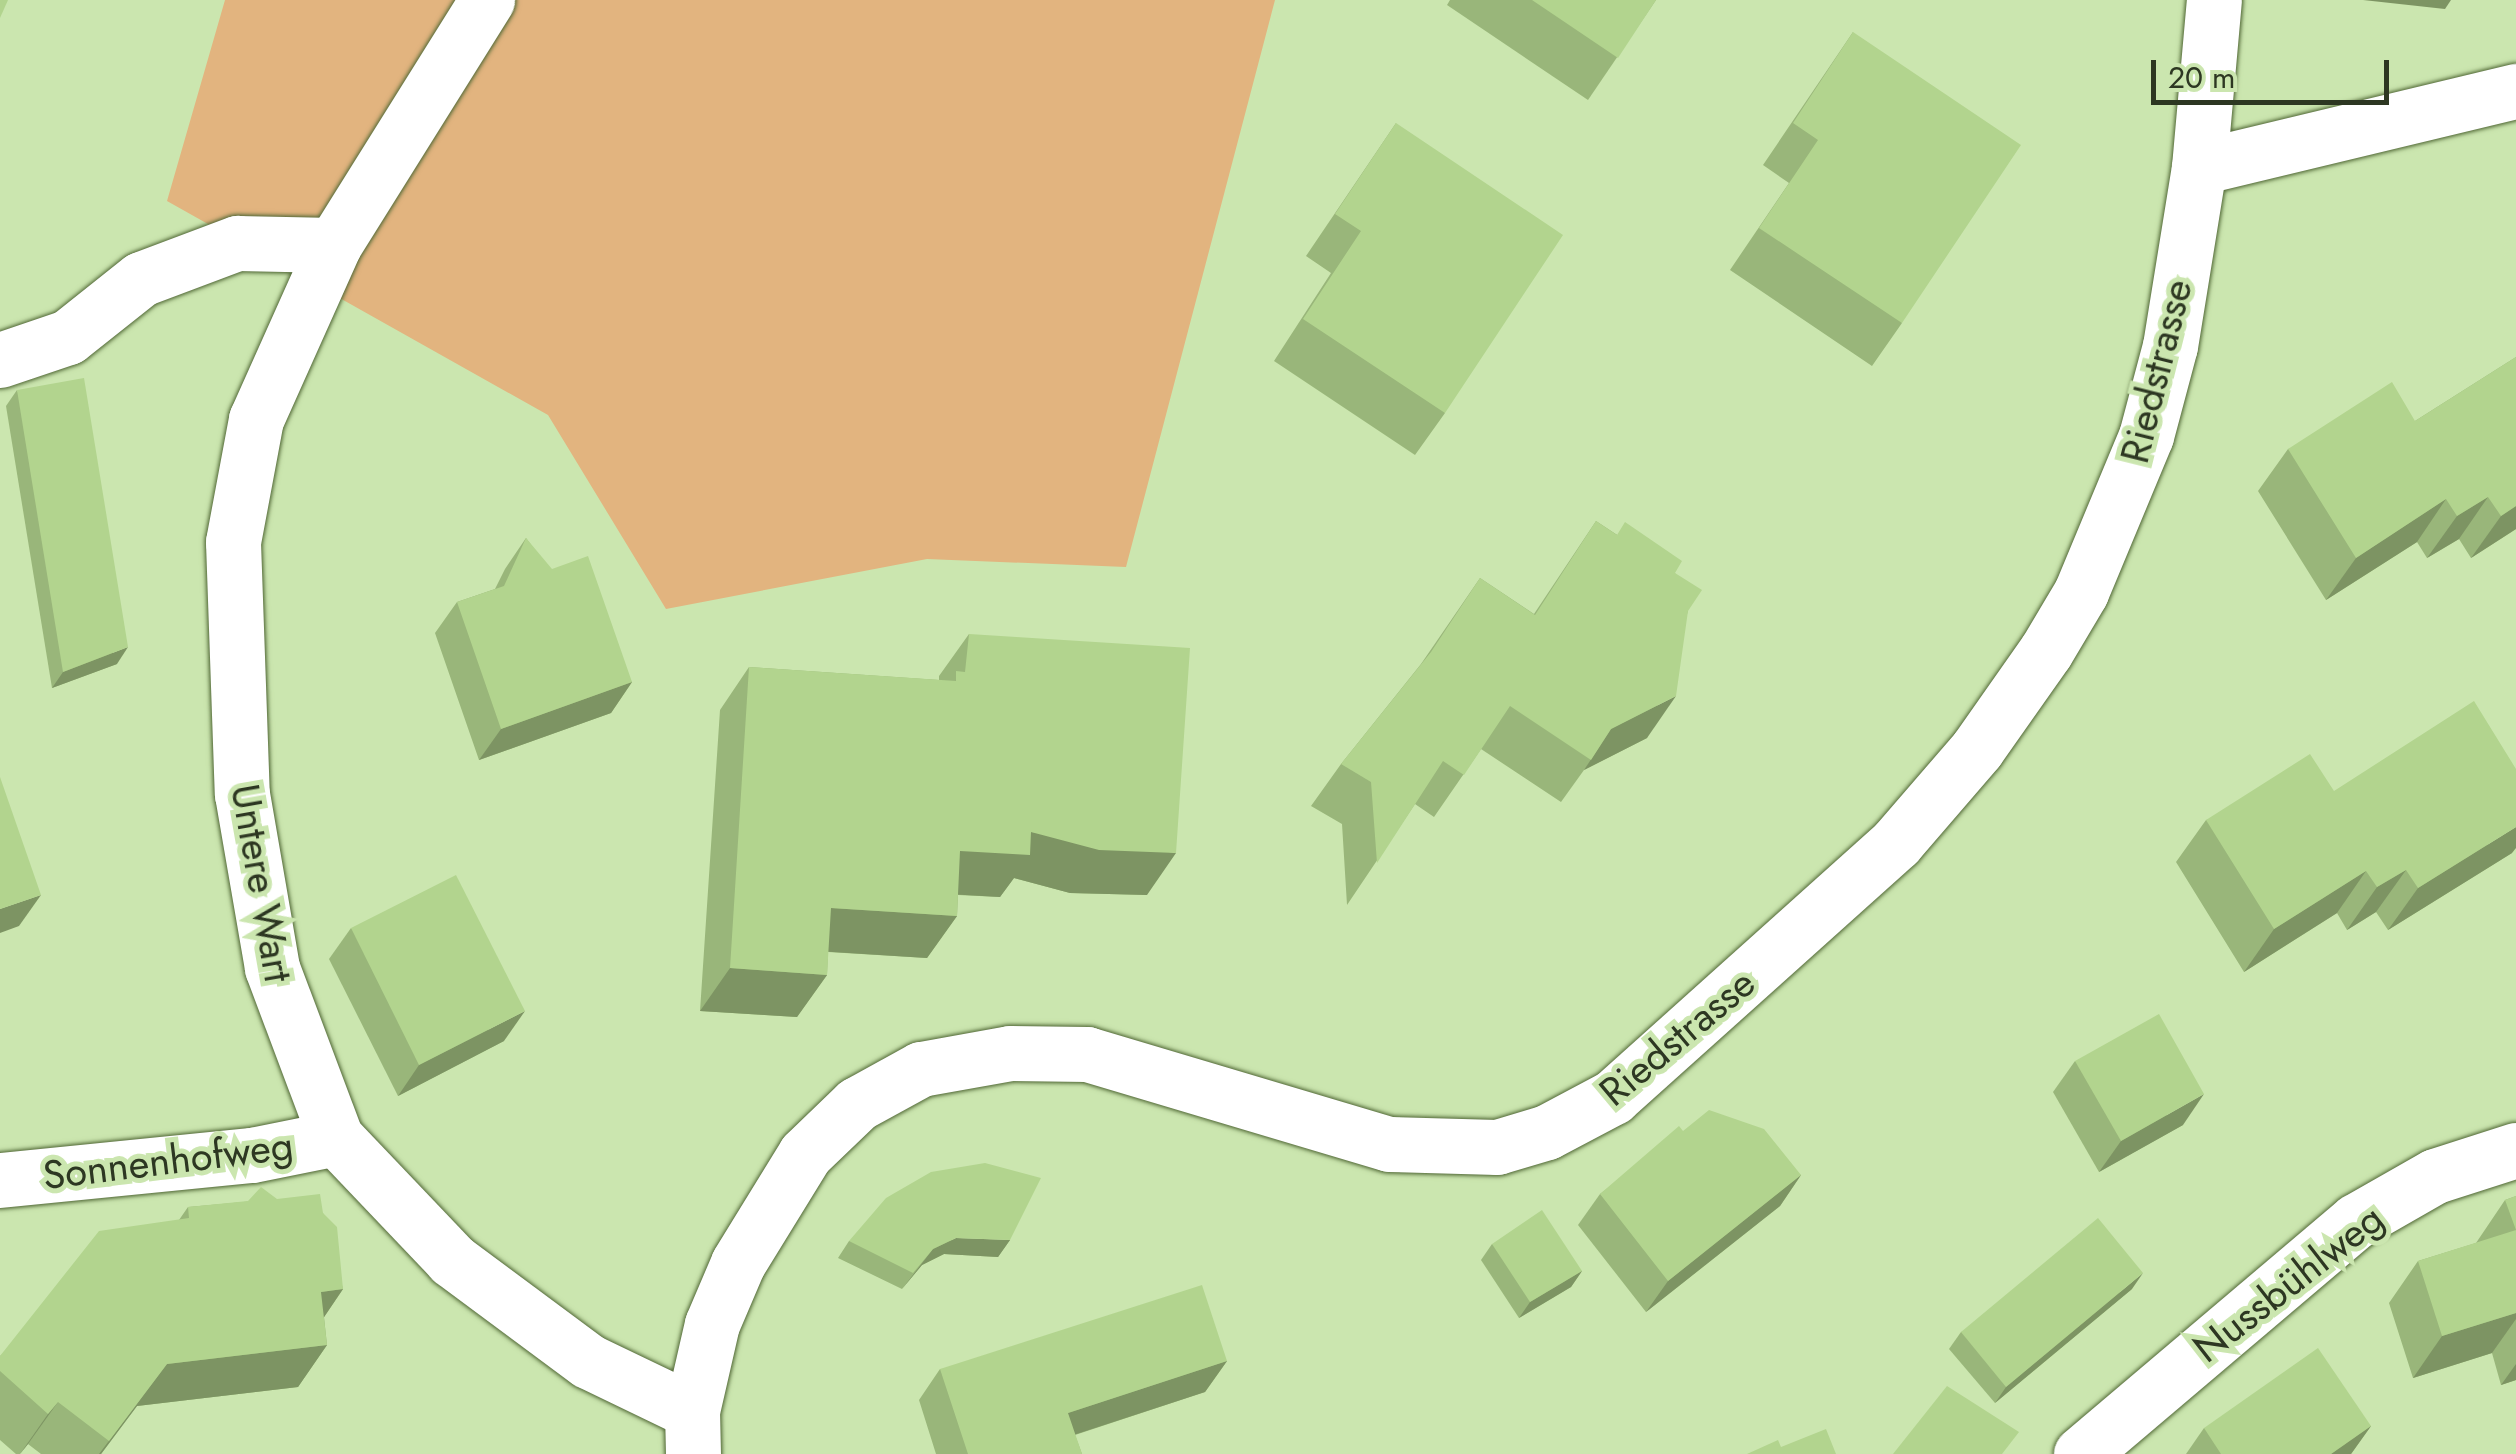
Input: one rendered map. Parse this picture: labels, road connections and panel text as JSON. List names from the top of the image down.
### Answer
{
  "streets": {
    "street": [
      "Riedstrasse",
      "Untere Wart",
      "Sonnenhofweg",
      "Nussbühlweg"
    ]
  },
  "crossings": [
    ["Riedstrasse", "Untere Wart"],
    ["Untere Wart", "Sonnenhofweg"]
  ],
  "scale_bar": "20 m"
}
